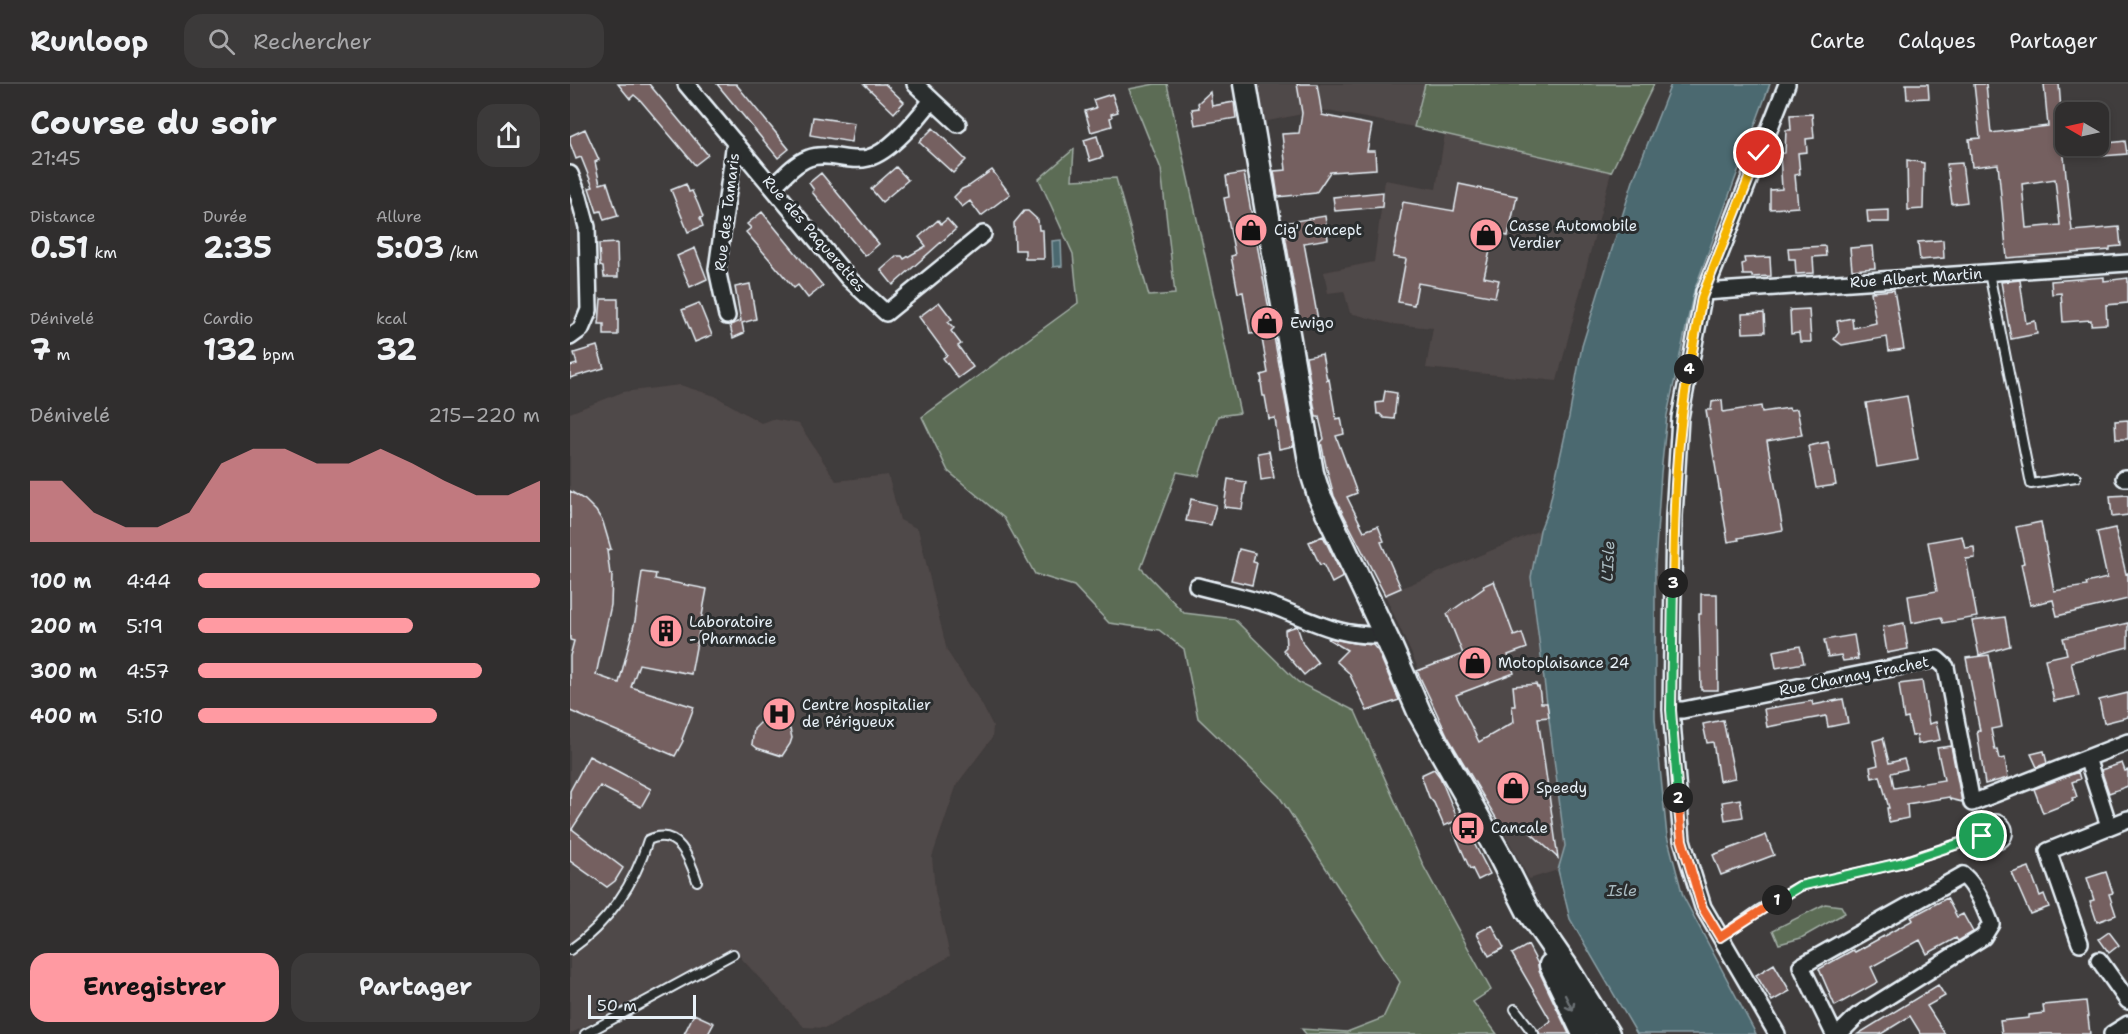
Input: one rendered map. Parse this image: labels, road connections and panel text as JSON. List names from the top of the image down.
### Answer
{
  "streets": {
    "street": [
      "Rue des Tamaris",
      "Rue des Paquerettes",
      "Rue Albert Martin",
      "Rue Charnay Frachet"
    ]
  },
  "crossings": [
    ["Rue des Tamaris", "Rue des Paquerettes"]
  ],
  "water": ["L'Isle", "Isle"],
  "places": {
    "shop": [
      "Cig' Concept",
      "Casse Automobile Verdier",
      "Ewigo",
      "Motoplaisance 24",
      "Speedy"
    ],
    "building": ["Laboratoire - Pharmacie"],
    "hospital": ["Centre hospitalier de Périgueux"],
    "bus stop": ["Cancale"]
  },
  "scale_bar": "50 m",
  "north": "left",
  "page": {
    "header": "Runloop",
    "search": "Rechercher",
    "nav": ["Carte", "Calques", "Partager"],
    "heading": ["Course du soir", "21:45"],
    "stats": [
      ["Distance", "0.51 km"],
      ["Durée", "2:35"],
      ["Allure", "5:03 /km"],
      ["Dénivelé", "7 m"],
      ["Cardio", "132 bpm"],
      ["kcal", "32"]
    ],
    "pins": [
      "4",
      "3",
      "2",
      "1"
    ],
    "chart": ["Dénivelé", "215–220 m"],
    "list": [
      {
        "name": "100 m",
        "note": "4:44"
      },
      {
        "name": "200 m",
        "note": "5:19"
      },
      {
        "name": "300 m",
        "note": "4:57"
      },
      {
        "name": "400 m",
        "note": "5:10"
      }
    ],
    "buttons": ["Enregistrer", "Partager"],
    "scale": "50 m"
  }
}
